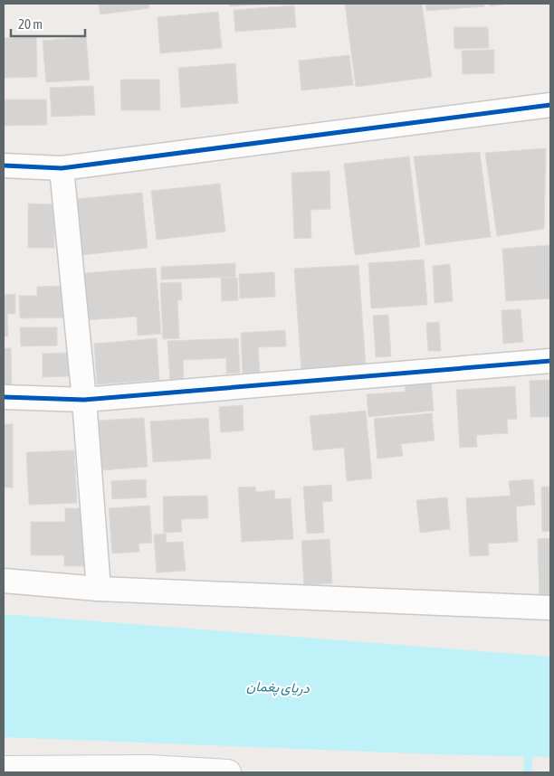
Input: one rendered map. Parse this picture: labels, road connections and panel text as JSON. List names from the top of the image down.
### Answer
{
  "water": ["دریای پغمان"],
  "scale_bar": "20 m"
}
